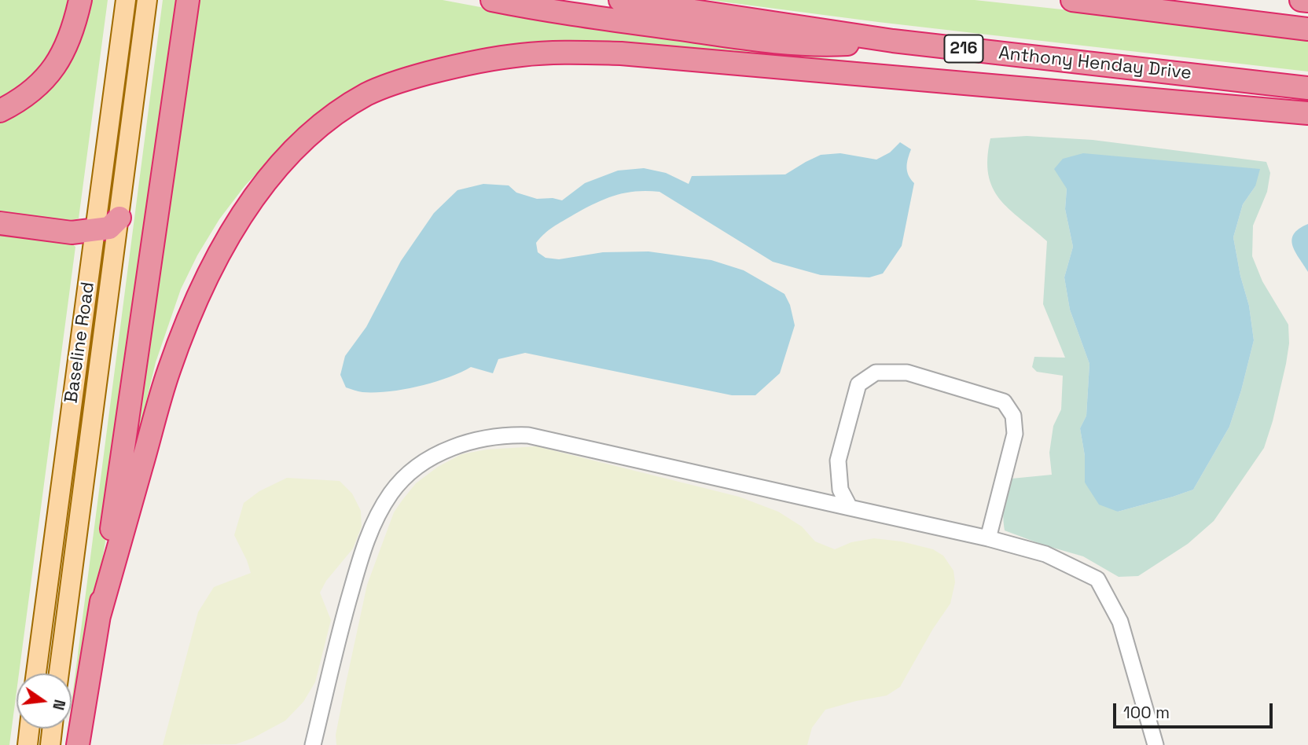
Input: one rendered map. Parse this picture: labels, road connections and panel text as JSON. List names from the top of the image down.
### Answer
{
  "streets": {
    "highway": ["216", "Anthony Henday Drive"],
    "main road": ["Baseline Road"]
  },
  "scale_bar": "100 m",
  "north": "right"
}
